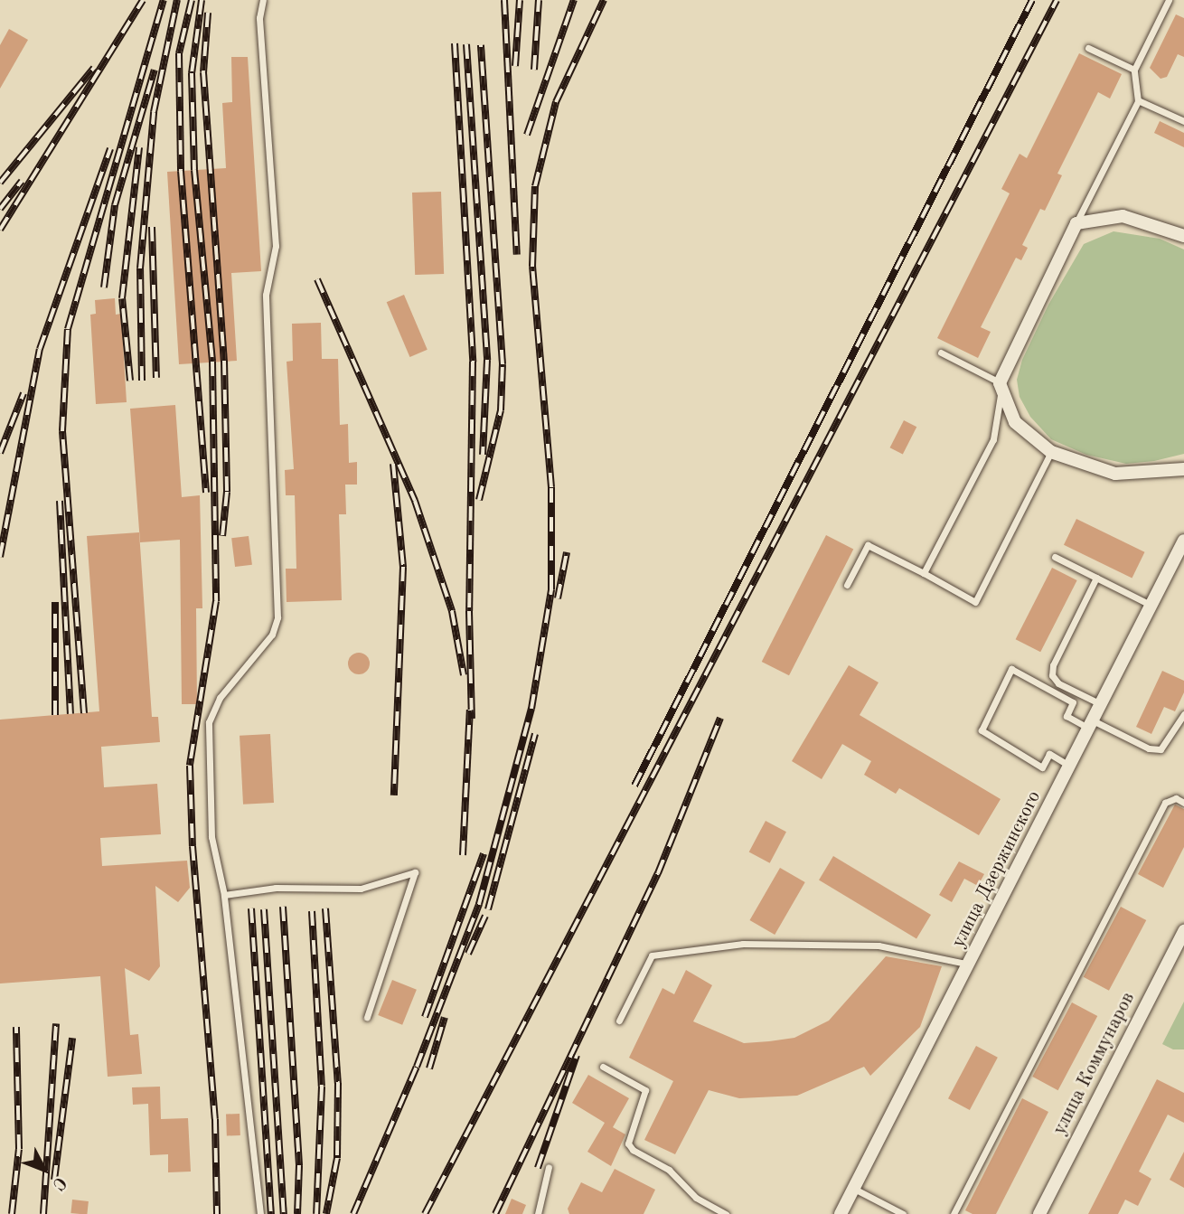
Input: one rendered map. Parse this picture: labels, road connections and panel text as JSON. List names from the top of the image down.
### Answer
{
  "streets": {
    "street": ["улица Дзержинского", "улица Коммунаров"]
  },
  "north": "bottom right"
}
